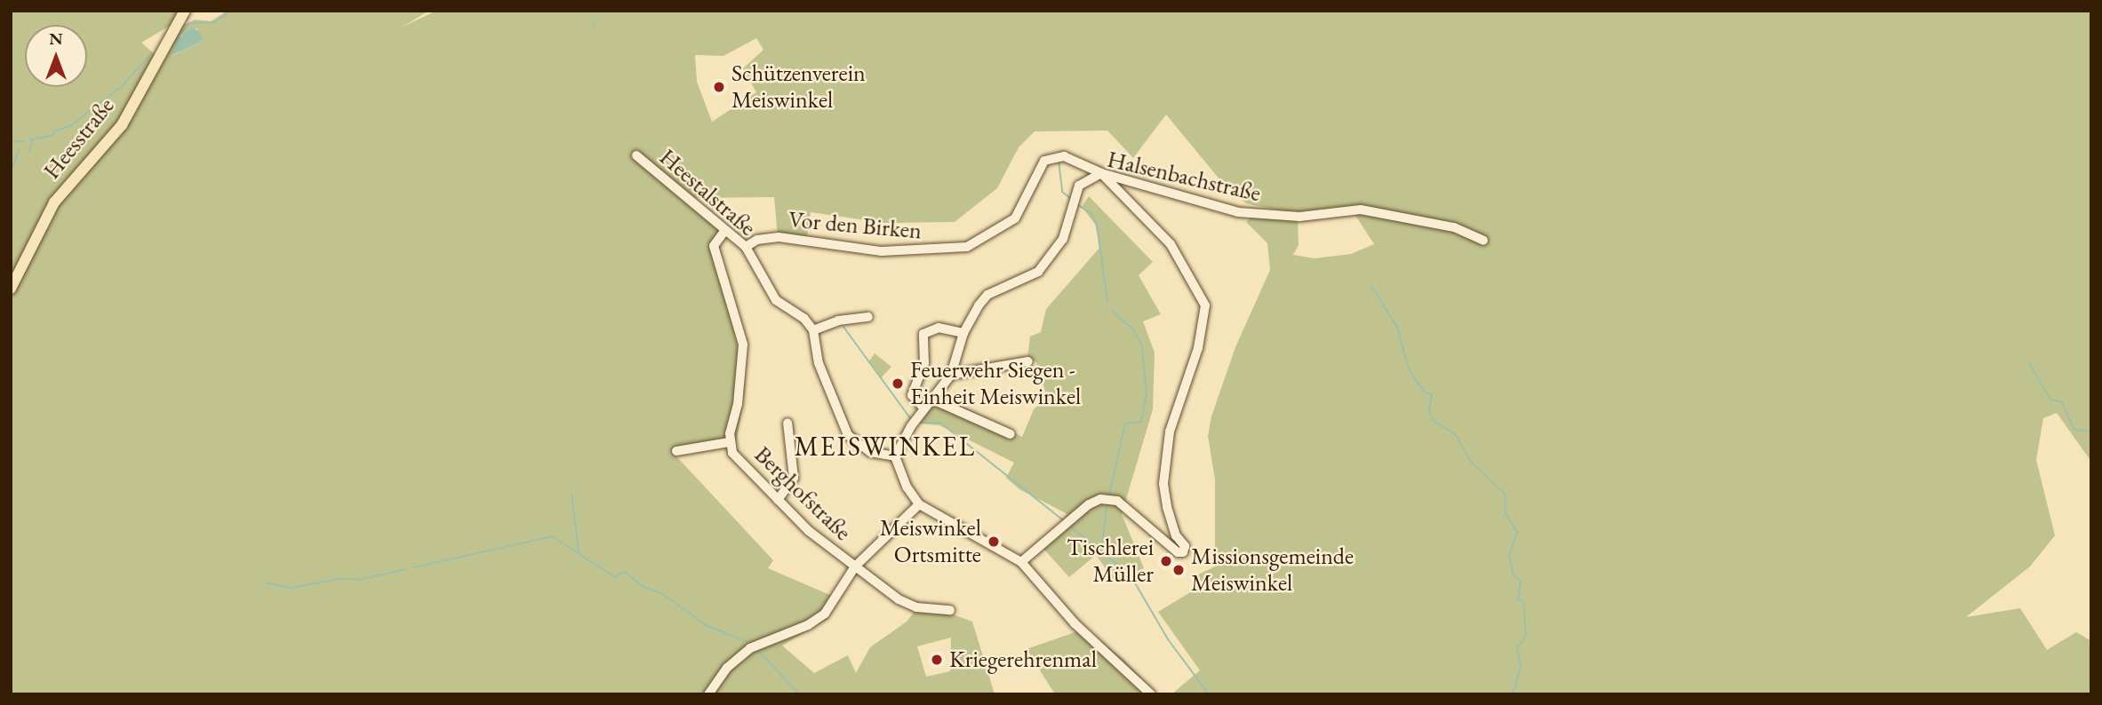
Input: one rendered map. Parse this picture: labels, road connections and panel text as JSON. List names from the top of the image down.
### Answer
{
  "streets": {
    "main road": ["Heesstraße"],
    "street": [
      "Halsenbachstraße",
      "Heestalstraße",
      "Vor den Birken",
      "Berghofstraße"
    ]
  },
  "crossings": [
    ["Halsenbachstraße", "Vor den Birken"],
    ["Heestalstraße", "Vor den Birken"],
    ["Heestalstraße", "Berghofstraße"]
  ],
  "districts": ["MEISWINKEL"],
  "places": [
    "Schützenverein Meiswinkel",
    "Feuerwehr Siegen - Einheit Meiswinkel",
    "Meiswinkel Ortsmitte",
    "Tischlerei Müller",
    "Missionsgemeinde Meiswinkel",
    "Kriegerehrenmal"
  ],
  "north": "top"
}
